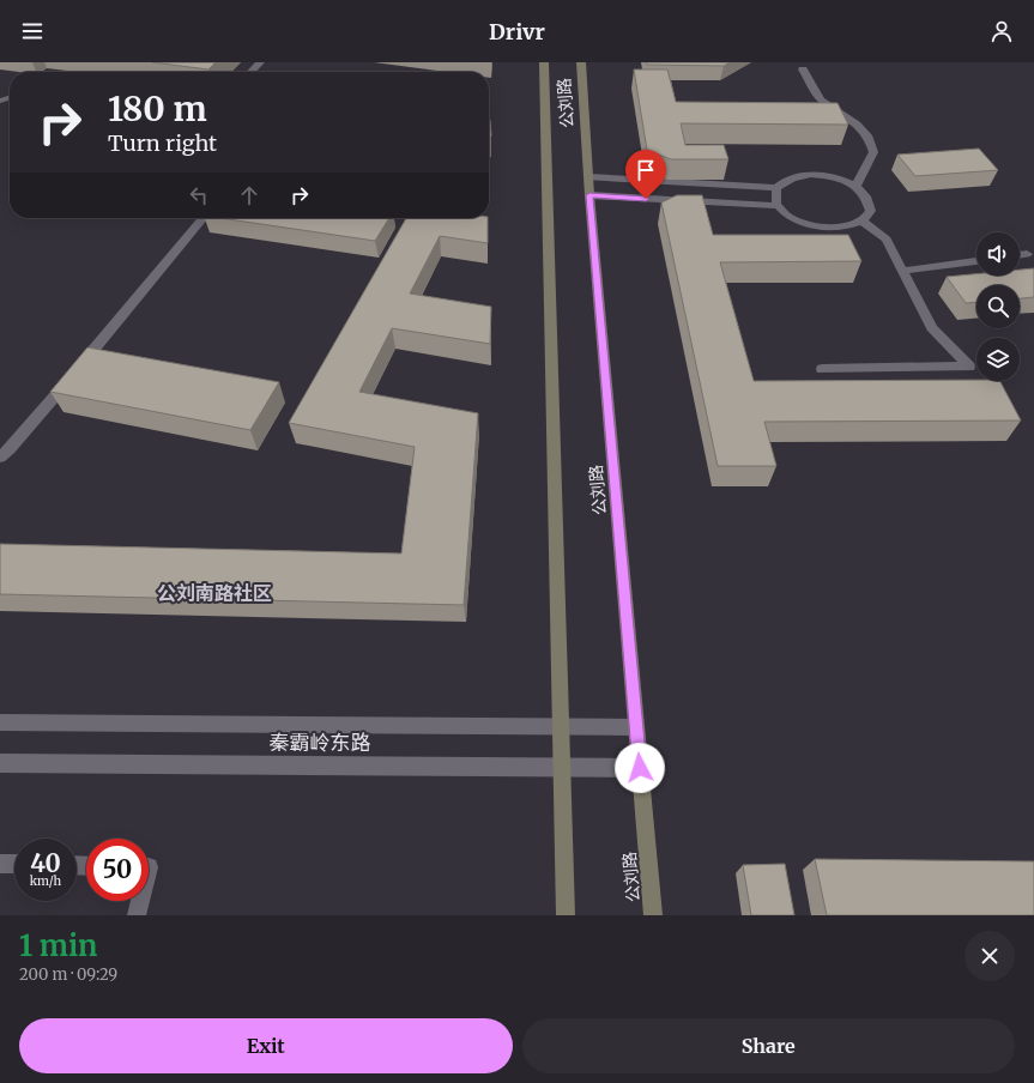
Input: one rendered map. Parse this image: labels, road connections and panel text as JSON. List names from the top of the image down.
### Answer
{
  "streets": {
    "main road": ["公刘路"],
    "street": ["秦霸岭东路"]
  },
  "crossings": [
    ["公刘路", "秦霸岭东路"]
  ],
  "districts": ["公刘南路社区"],
  "page": {
    "header": "Drivr",
    "turn": ["180 m", "Turn right"],
    "speed": "40 km/h",
    "limit": "50",
    "heading": ["1 min", "200 m · 09:29"],
    "buttons": ["Exit", "Share"]
  }
}
